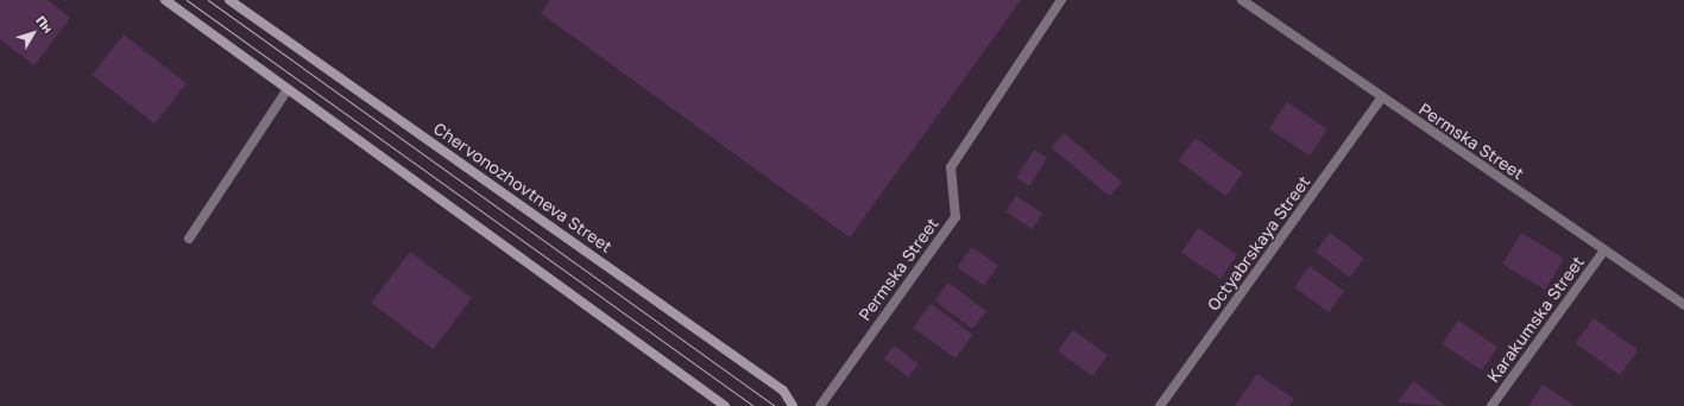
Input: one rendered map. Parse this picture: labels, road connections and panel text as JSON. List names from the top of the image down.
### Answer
{
  "streets": {
    "main road": ["Chervonozhovtneva Street"],
    "street": ["Permska Street", "Octyabrskaya Street", "Karakumska Street"]
  },
  "crossings": [
    ["Permska Street", "Octyabrskaya Street"],
    ["Permska Street", "Karakumska Street"]
  ],
  "north": "top right"
}
